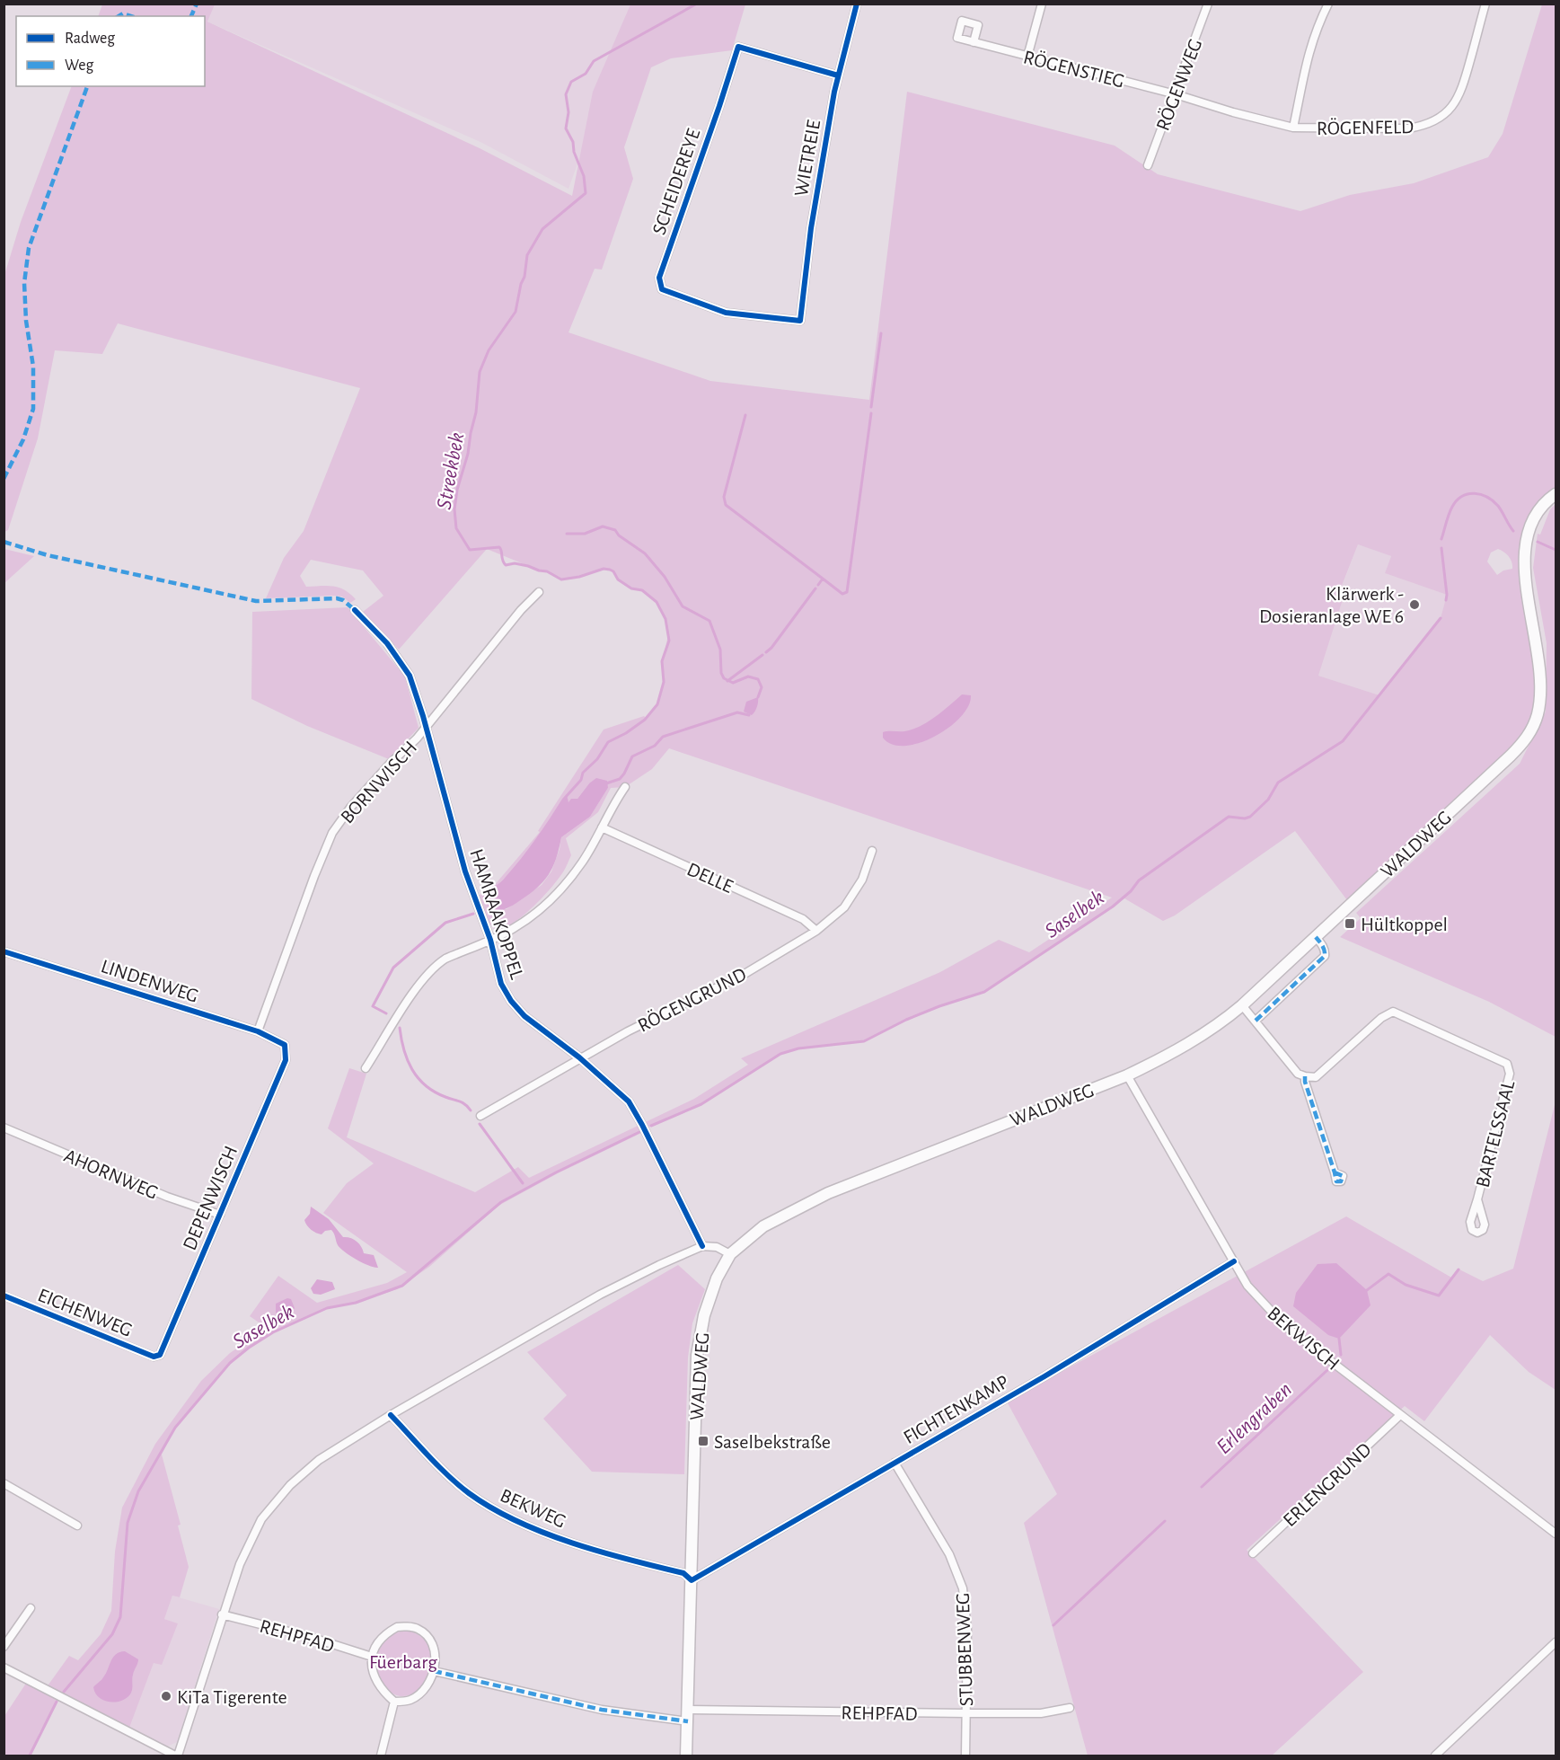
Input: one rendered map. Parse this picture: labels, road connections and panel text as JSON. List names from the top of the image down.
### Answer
{
  "streets": {
    "main road": ["WALDWEG"],
    "street": [
      "RÖGENSTIEG",
      "RÖGENWEG",
      "RÖGENFELD",
      "WIETREIE",
      "SCHEIDEREYE",
      "BORNWISCH",
      "DELLE",
      "HAMRAAKOPPEL",
      "LINDENWEG",
      "RÖGENGRUND",
      "BARTELSSAAL",
      "AHORNWEG",
      "DEPENWISCH",
      "EICHENWEG",
      "BEKWISCH",
      "FICHTENKAMP",
      "ERLENGRUND",
      "BEKWEG",
      "REHPFAD",
      "STUBBENWEG"
    ]
  },
  "crossings": [
    ["RÖGENSTIEG", "RÖGENWEG"],
    ["RÖGENSTIEG", "RÖGENFELD"],
    ["RÖGENWEG", "RÖGENFELD"],
    ["WIETREIE", "SCHEIDEREYE"],
    ["BORNWISCH", "HAMRAAKOPPEL"],
    ["BORNWISCH", "LINDENWEG"],
    ["WALDWEG", "BEKWISCH"],
    ["WALDWEG", "FICHTENKAMP"],
    ["WALDWEG", "BEKWEG"],
    ["WALDWEG", "REHPFAD"],
    ["DELLE", "RÖGENGRUND"],
    ["HAMRAAKOPPEL", "RÖGENGRUND"],
    ["LINDENWEG", "DEPENWISCH"],
    ["AHORNWEG", "DEPENWISCH"],
    ["DEPENWISCH", "EICHENWEG"],
    ["BEKWISCH", "FICHTENKAMP"],
    ["BEKWISCH", "ERLENGRUND"],
    ["FICHTENKAMP", "BEKWEG"],
    ["FICHTENKAMP", "STUBBENWEG"],
    ["REHPFAD", "STUBBENWEG"]
  ],
  "water": ["Streekbek", "Saselbek", "Erlengraben"],
  "parks": ["Füerbarg"],
  "places": {
    "other": ["Klärwerk - Dosieranlage WE 6", "KiTa Tigerente"],
    "transit": ["Hültkoppel", "Saselbekstraße"]
  },
  "legend": ["Radweg", "Weg"]
}
